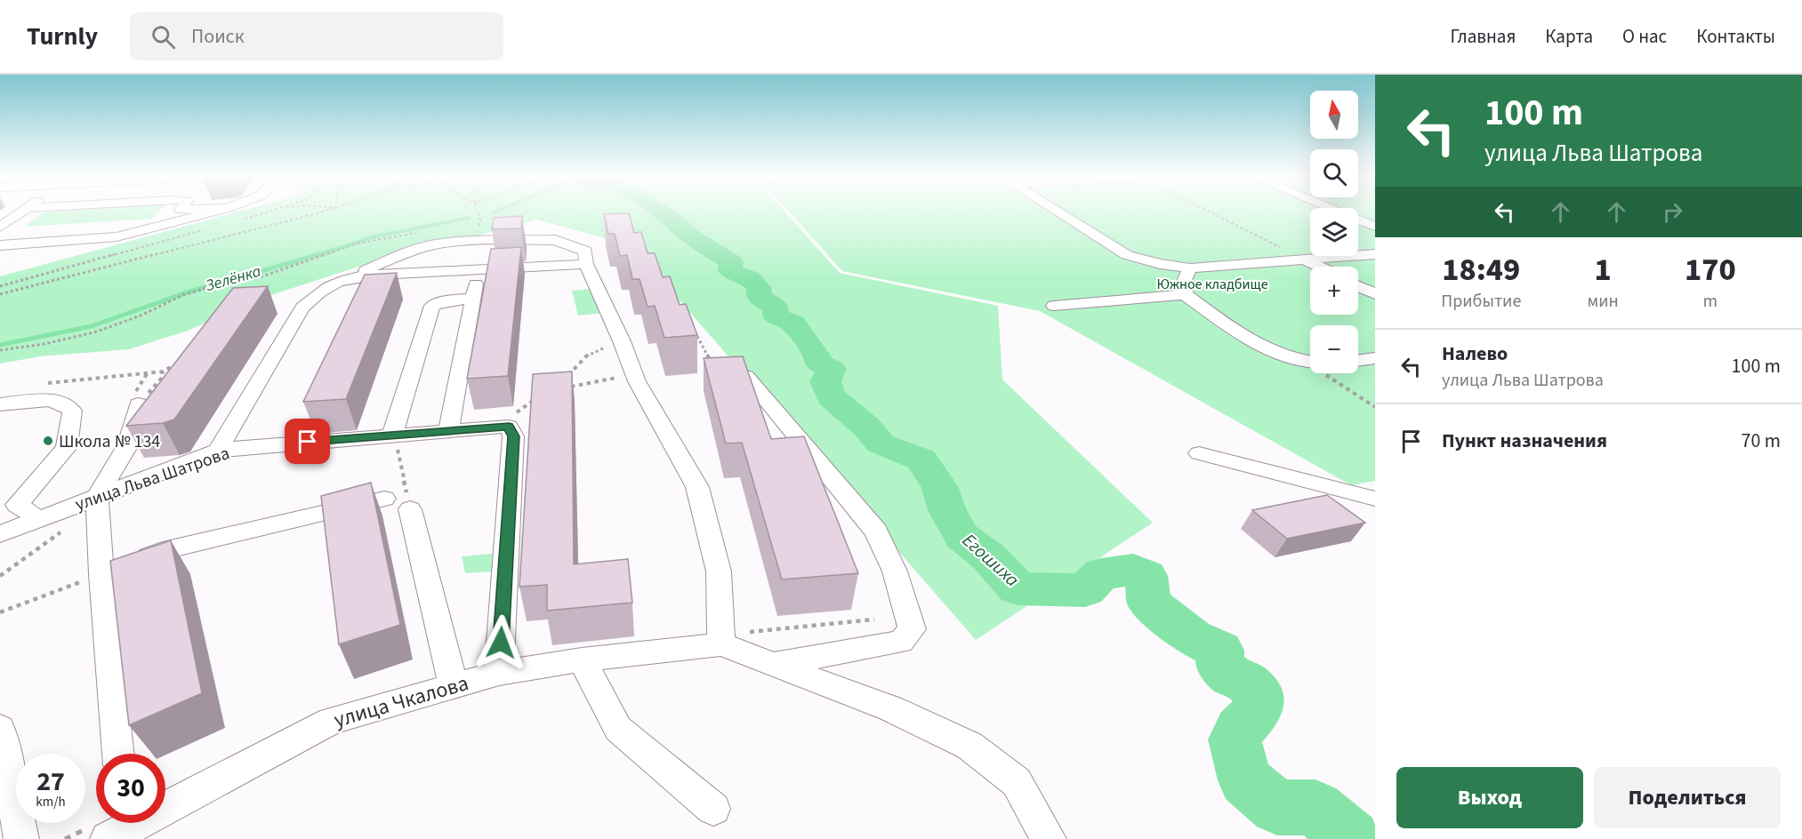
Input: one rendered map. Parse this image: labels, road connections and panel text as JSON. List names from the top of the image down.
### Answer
{
  "streets": {
    "street": ["улица Льва Шатрова", "улица Чкалова"]
  },
  "water": ["Зелёнка", "Егошиха"],
  "parks": ["Южное кладбище"],
  "places": ["Школа № 134"],
  "north": "top",
  "page": {
    "header": "Turnly",
    "search": "Поиск",
    "nav": [
      "Главная",
      "Карта",
      "О нас",
      "Контакты"
    ],
    "turn": ["100 m", "улица Льва Шатрова"],
    "map_buttons": ["+", "−"],
    "eta": [
      "18:49",
      "Прибытие",
      "1",
      "мин",
      "170",
      "m"
    ],
    "list": [
      {
        "name": "Налево",
        "note": "улица Льва Шатрова",
        "value": "100 m"
      },
      {
        "name": "Пункт назначения",
        "value": "70 m"
      }
    ],
    "speed": "27 km/h",
    "limit": "30",
    "buttons": ["Выход", "Поделиться"]
  }
}
